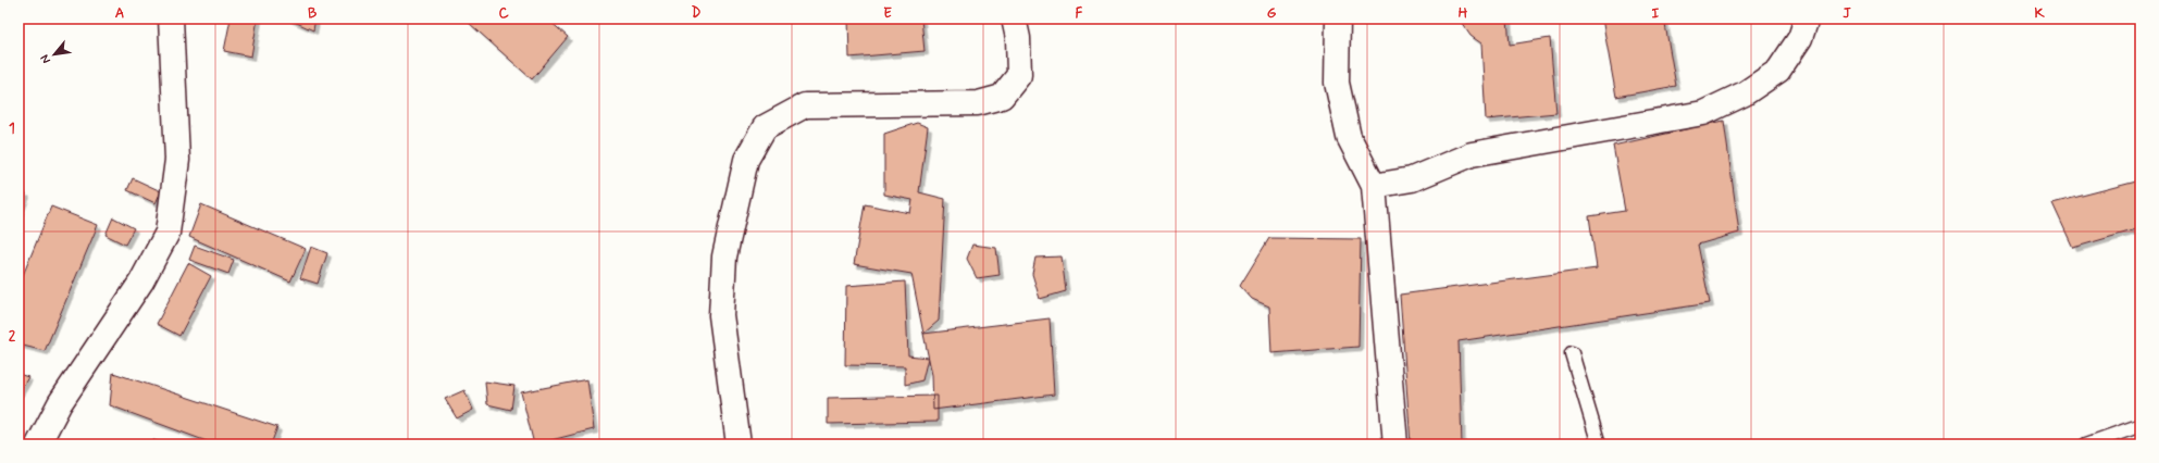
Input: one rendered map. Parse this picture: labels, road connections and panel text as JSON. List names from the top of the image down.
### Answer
{
  "north": "bottom left",
  "grid": {
    "columns": [
      "A",
      "B",
      "C",
      "D",
      "E",
      "F",
      "G",
      "H",
      "I",
      "J",
      "K"
    ],
    "rows": ["1", "2"]
  }
}
